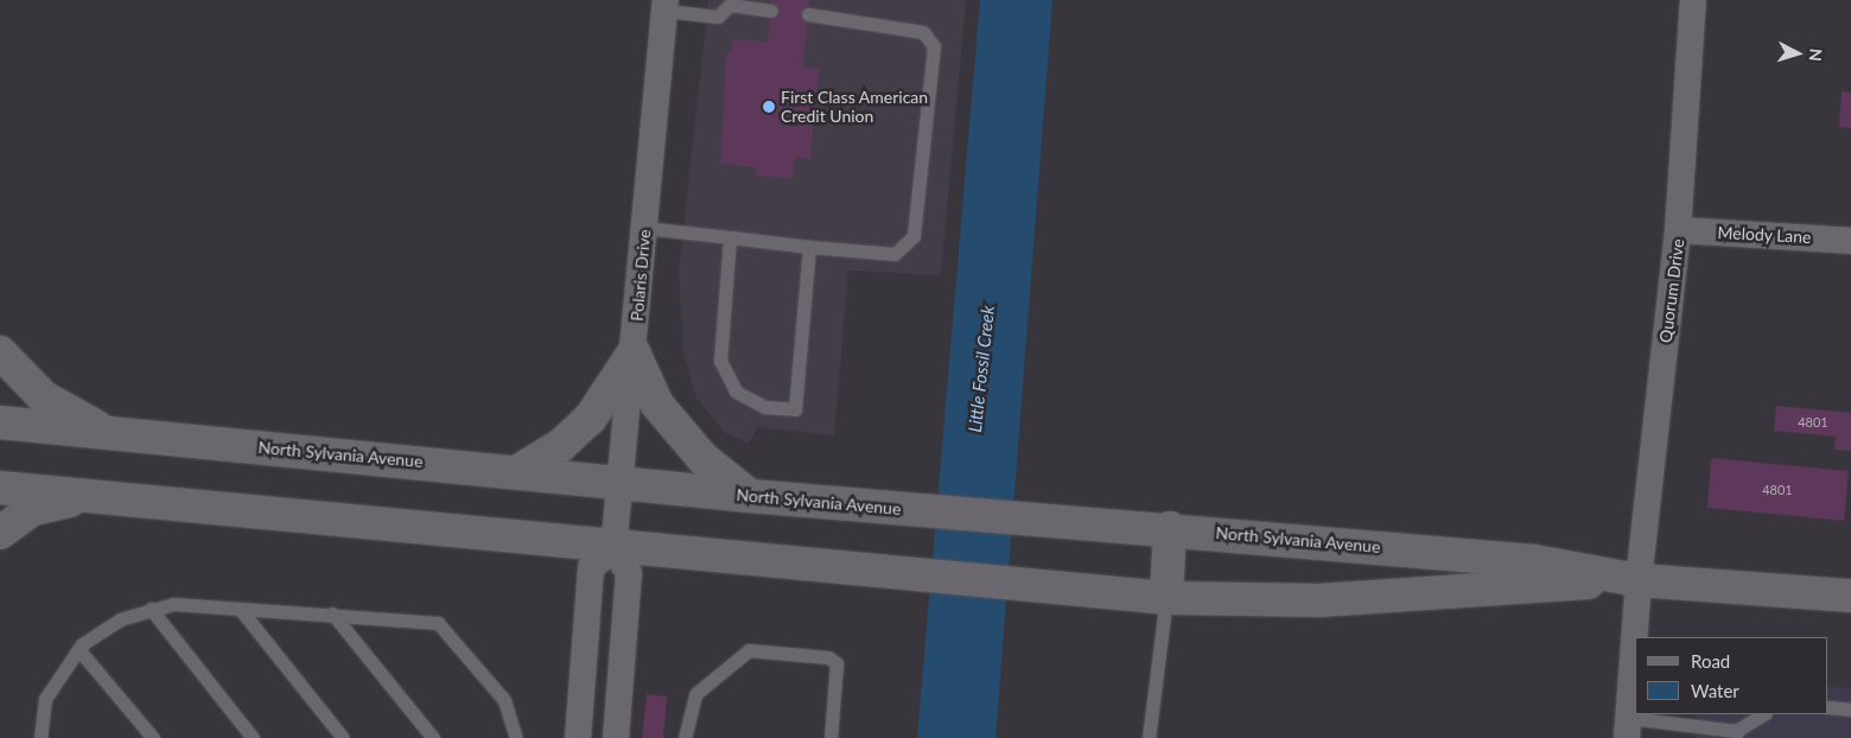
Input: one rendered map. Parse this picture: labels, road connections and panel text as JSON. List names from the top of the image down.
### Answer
{
  "streets": {
    "street": [
      "Melody Lane",
      "Polaris Drive",
      "Quorum Drive",
      "North Sylvania Avenue"
    ]
  },
  "crossings": [
    ["Melody Lane", "Quorum Drive"],
    ["Polaris Drive", "North Sylvania Avenue"],
    ["Quorum Drive", "North Sylvania Avenue"]
  ],
  "water": ["Little Fossil Creek"],
  "places": ["First Class American Credit Union"],
  "house_numbers": ["4801", "4801"],
  "legend": ["Road", "Water"],
  "north": "right"
}
